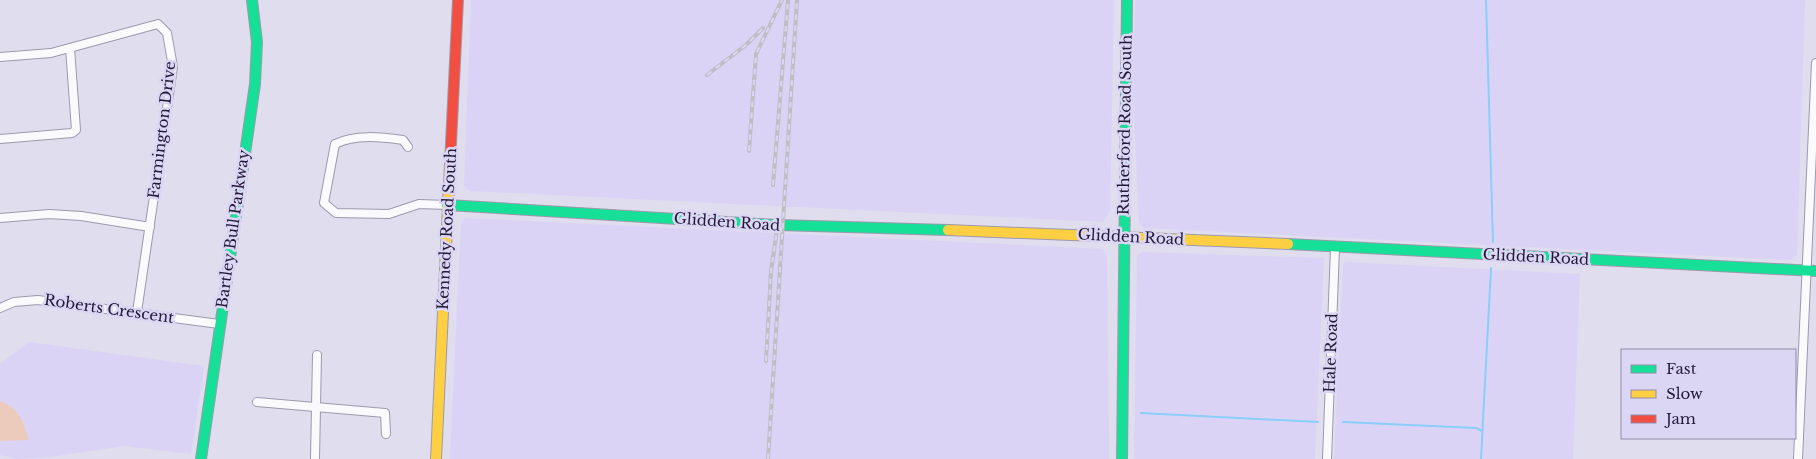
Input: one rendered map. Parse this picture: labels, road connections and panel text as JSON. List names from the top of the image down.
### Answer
{
  "streets": {
    "street": [
      "Rutherford Road South",
      "Farmington Drive",
      "Glidden Road",
      "Bartley Bull Parkway",
      "Kennedy Road South",
      "Roberts Crescent",
      "Hale Road"
    ]
  },
  "crossings": [
    ["Rutherford Road South", "Glidden Road"],
    ["Farmington Drive", "Roberts Crescent"],
    ["Glidden Road", "Kennedy Road South"],
    ["Glidden Road", "Hale Road"],
    ["Bartley Bull Parkway", "Roberts Crescent"]
  ],
  "legend": ["Fast", "Slow", "Jam"]
}
